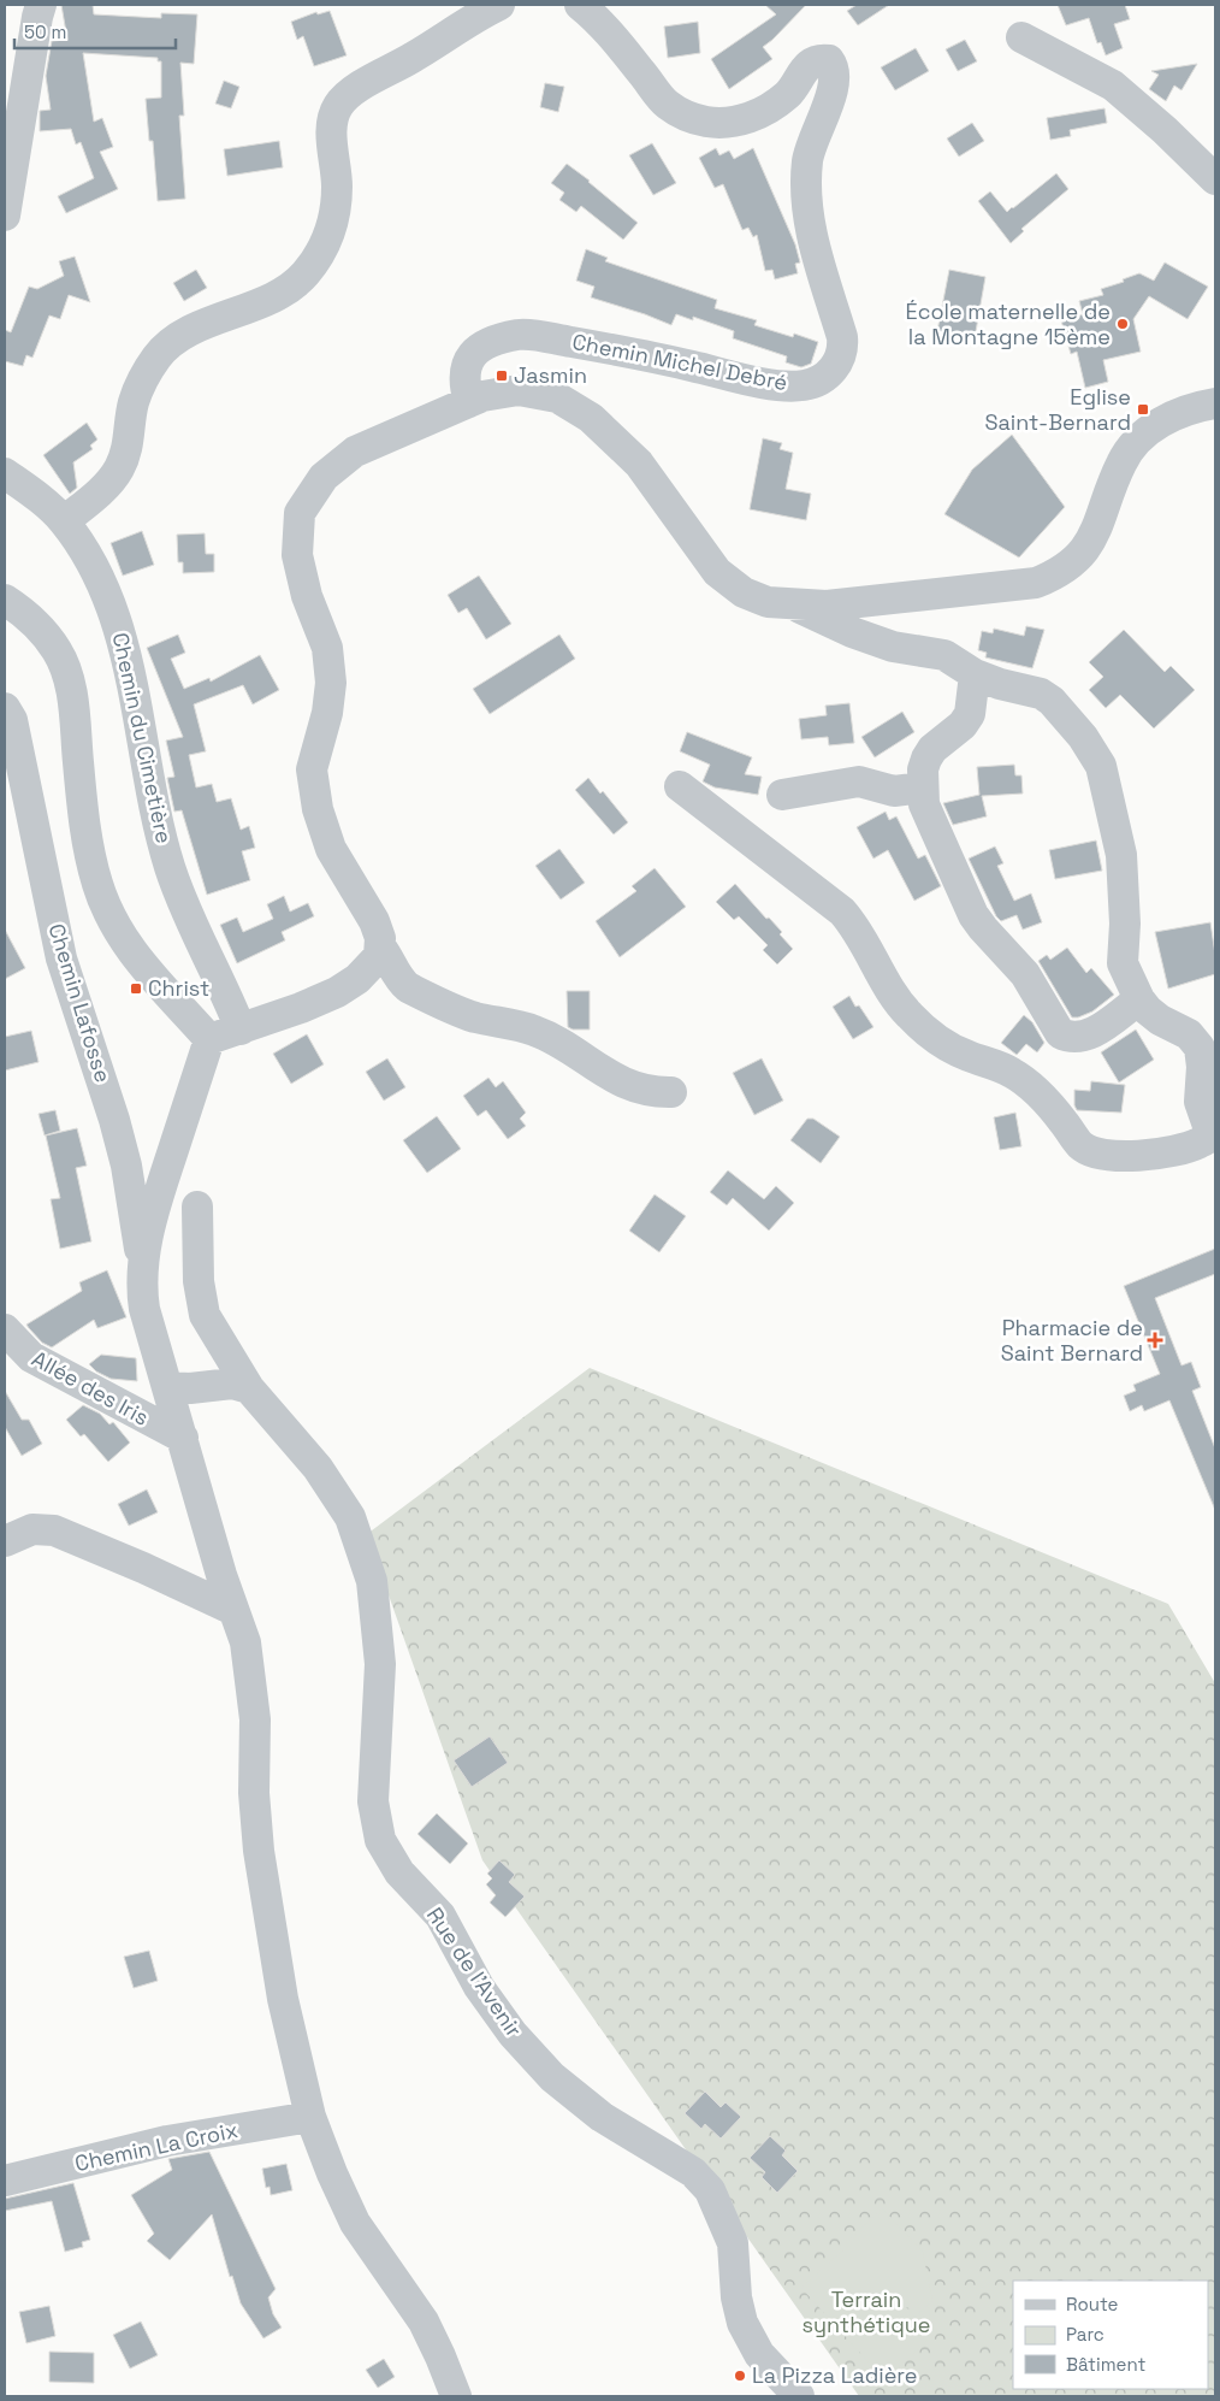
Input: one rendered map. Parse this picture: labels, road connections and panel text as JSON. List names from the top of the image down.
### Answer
{
  "streets": {
    "street": [
      "Chemin Michel Debré",
      "Chemin du Cimetière",
      "Chemin Lafosse",
      "Allée des Iris",
      "Rue de l'Avenir",
      "Chemin La Croix"
    ]
  },
  "parks": ["Terrain synthétique"],
  "places": {
    "other": ["École maternelle de la Montagne 15ème", "La Pizza Ladière"],
    "transit": ["Jasmin", "Eglise Saint-Bernard", "Christ"],
    "health": ["Pharmacie de Saint Bernard"]
  },
  "legend": ["Route", "Parc", "Bâtiment"],
  "scale_bar": "50 m"
}
